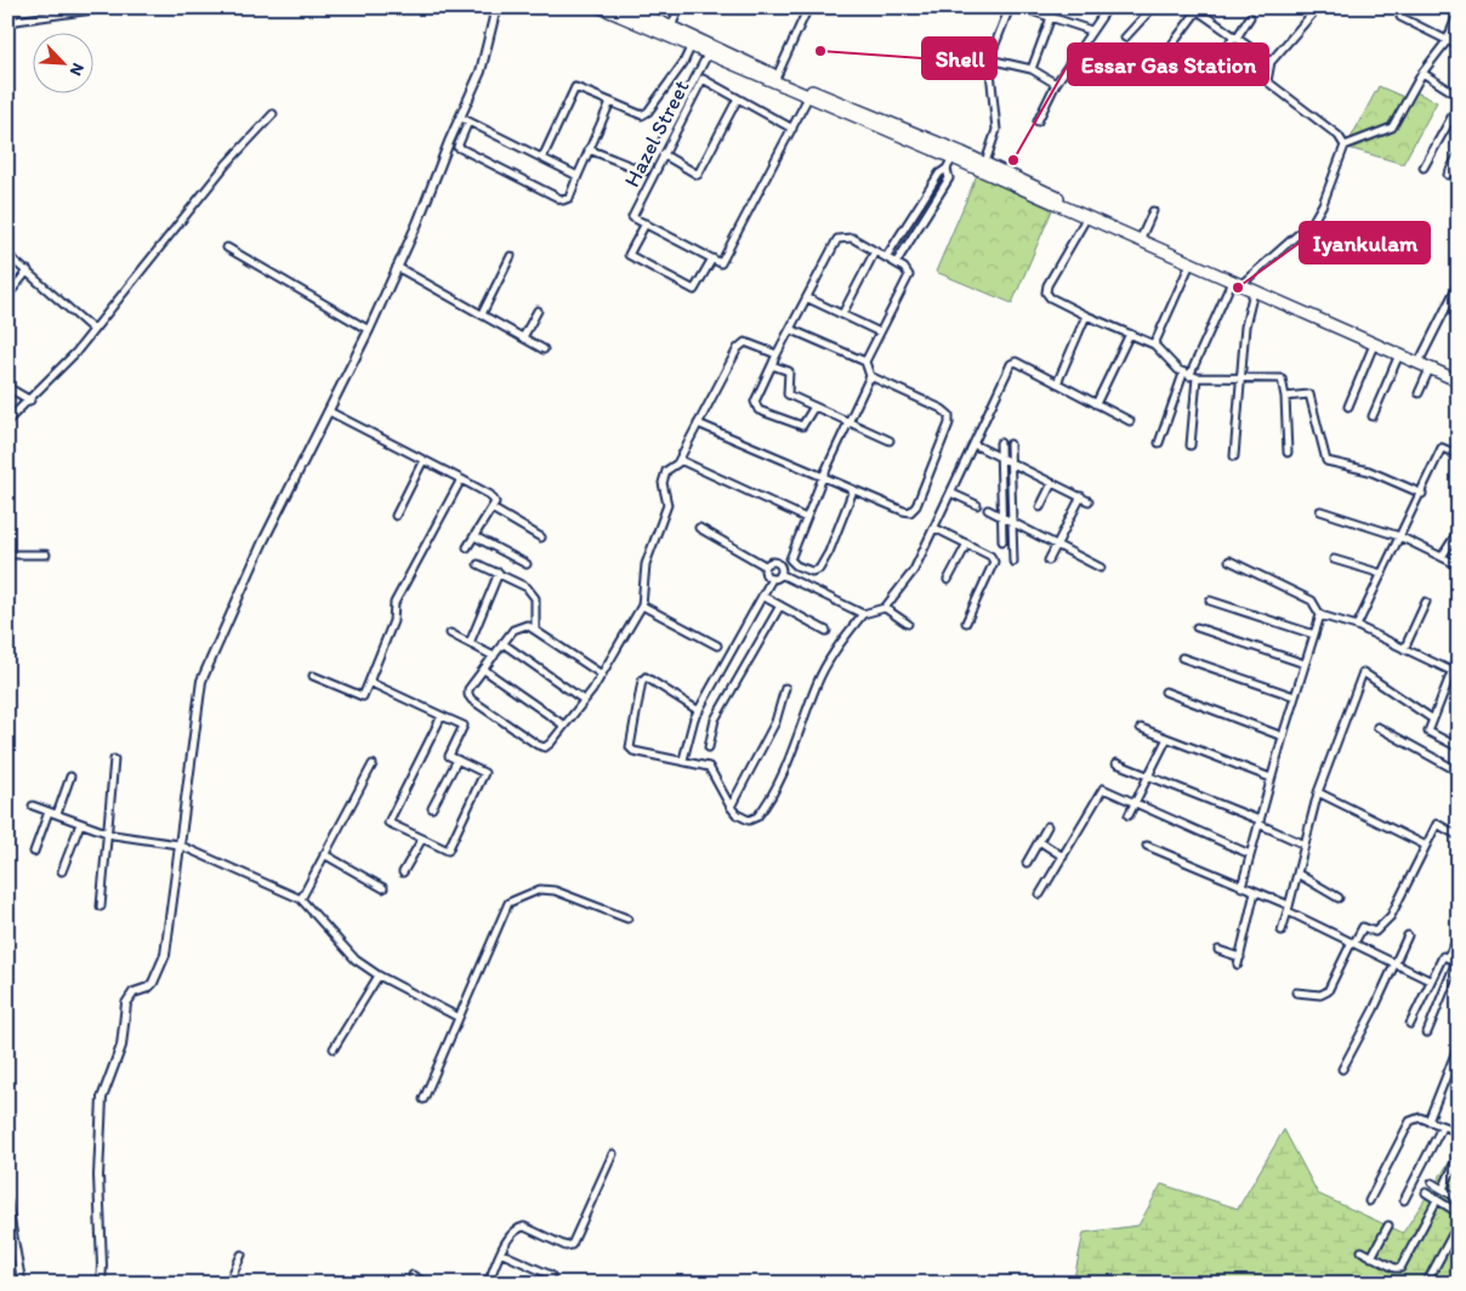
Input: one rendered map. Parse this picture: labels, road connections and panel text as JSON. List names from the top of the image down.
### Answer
{
  "streets": {
    "street": ["Hazel Street"]
  },
  "places": ["Shell", "Essar Gas Station", "Iyankulam"],
  "north": "bottom right"
}
